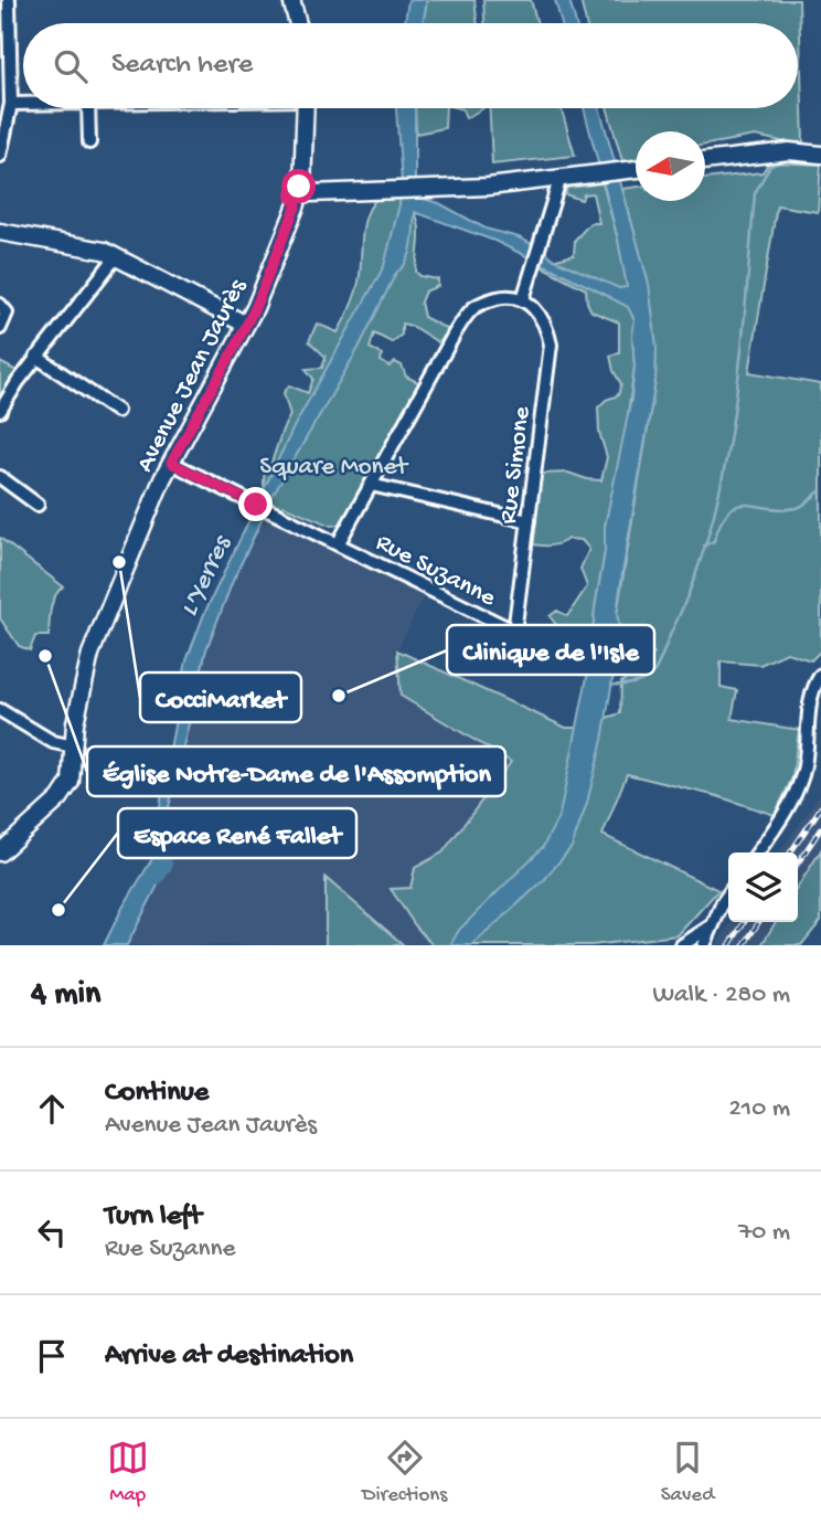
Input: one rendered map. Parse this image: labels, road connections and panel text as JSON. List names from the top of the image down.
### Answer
{
  "streets": {
    "street": ["Avenue Jean Jaurès", "Rue Simone", "Rue Suzanne"]
  },
  "crossings": [
    ["Avenue Jean Jaurès", "Rue Suzanne"],
    ["Rue Simone", "Rue Suzanne"]
  ],
  "water": ["L'Yerres"],
  "parks": ["Square Monet"],
  "places": [
    "CocciMarket",
    "Église Notre-Dame de l'Assomption",
    "Clinique de l'Isle",
    "Espace René Fallet"
  ],
  "north": "left",
  "page": {
    "search": "Search here",
    "heading": ["4 min", "Walk · 280 m"],
    "list": [
      ["Continue", "Avenue Jean Jaurès", "210 m"],
      ["Turn left", "Rue Suzanne", "70 m"],
      "Arrive at destination"
    ],
    "nav": ["Map", "Directions", "Saved"]
  }
}
